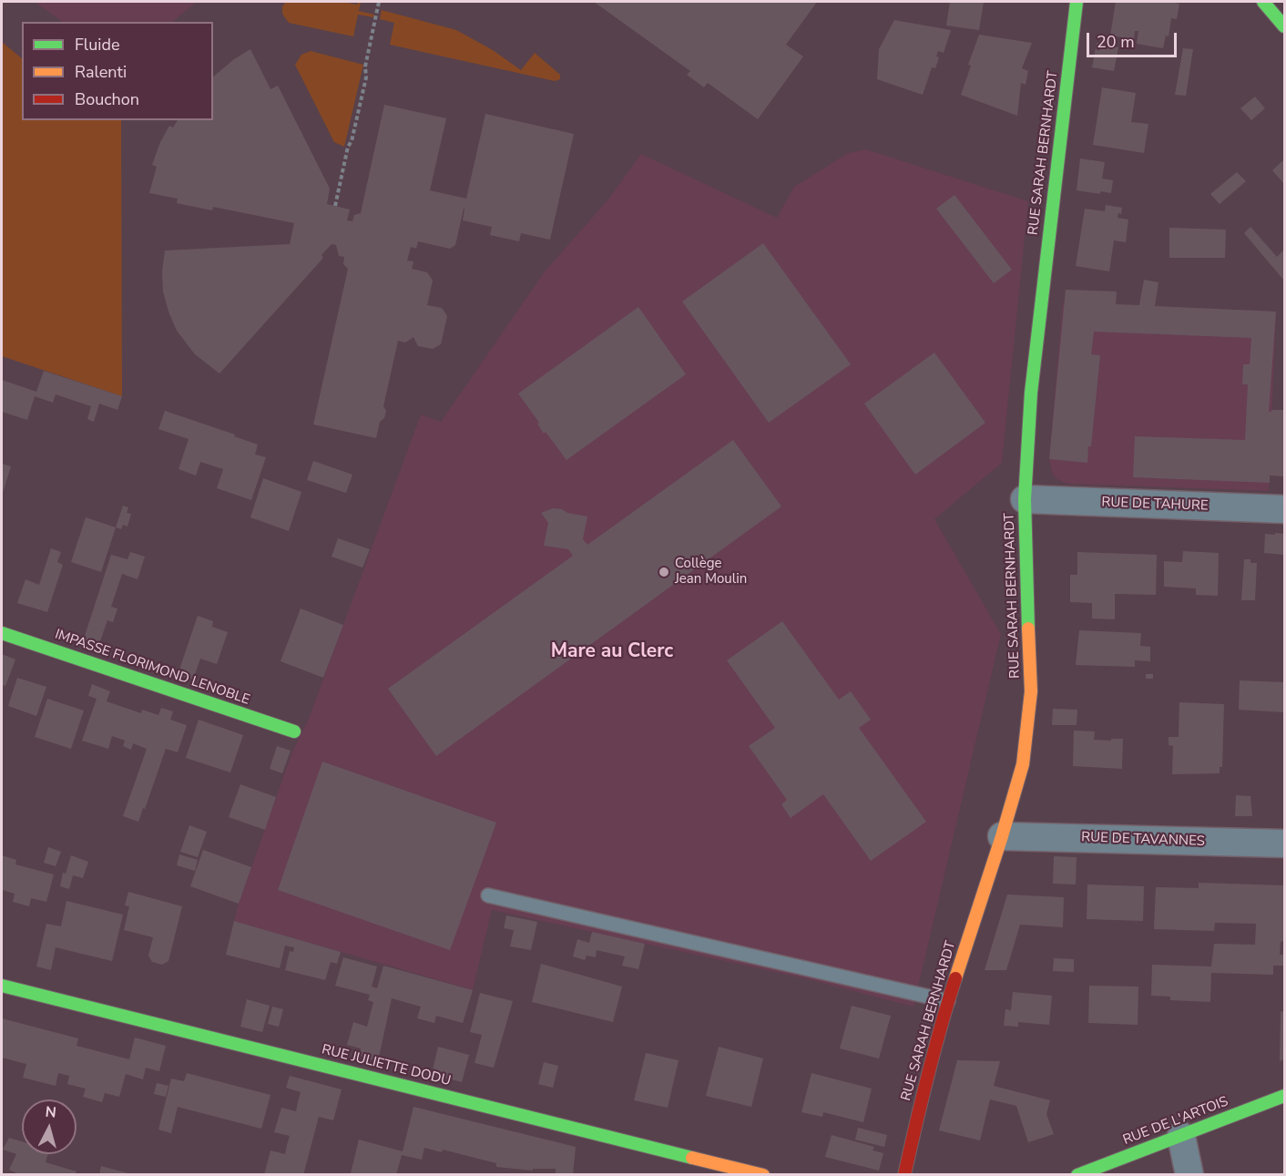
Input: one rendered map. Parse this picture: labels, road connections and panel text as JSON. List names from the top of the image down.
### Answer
{
  "streets": {
    "street": [
      "RUE SARAH BERNHARDT",
      "RUE DE TAHURE",
      "IMPASSE FLORIMOND LENOBLE",
      "RUE DE TAVANNES",
      "RUE JULIETTE DODU",
      "RUE DE L'ARTOIS"
    ]
  },
  "crossings": [
    ["RUE SARAH BERNHARDT", "RUE DE TAHURE"],
    ["RUE SARAH BERNHARDT", "RUE DE TAVANNES"]
  ],
  "districts": ["Mare au Clerc"],
  "places": ["Collège Jean Moulin"],
  "legend": ["Fluide", "Ralenti", "Bouchon"],
  "scale_bar": "20 m",
  "north": "top"
}
